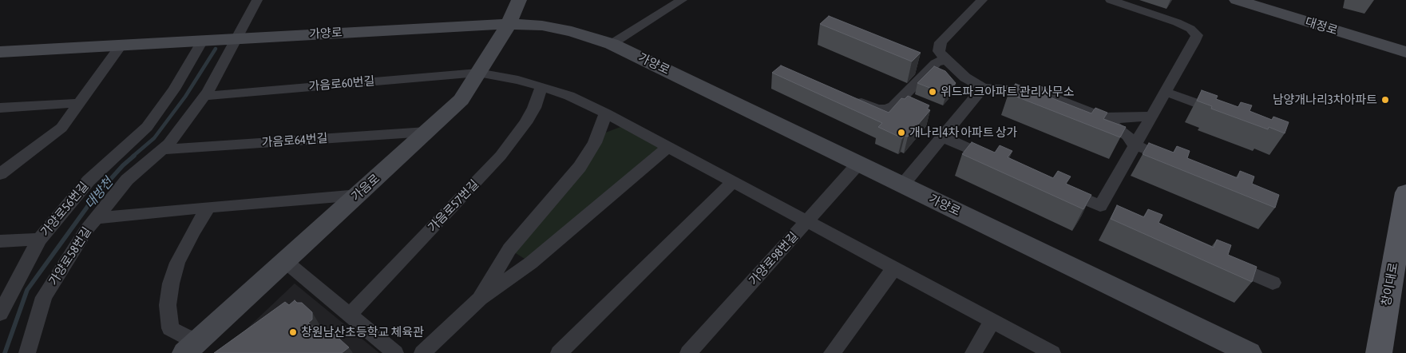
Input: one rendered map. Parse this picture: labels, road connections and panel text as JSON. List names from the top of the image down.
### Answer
{
  "streets": {
    "main road": ["창이대로"],
    "street": [
      "대정로",
      "가양로",
      "가음로60번길",
      "가음로64번길",
      "가음로",
      "가음로57번길",
      "가양로56번길",
      "가양로58번길",
      "가양로98번길"
    ]
  },
  "crossings": [
    ["가양로", "가음로"],
    ["가양로", "가양로56번길"],
    ["가양로", "가양로58번길"],
    ["가양로", "가양로98번길"],
    ["가음로60번길", "가음로"],
    ["가음로60번길", "가양로58번길"],
    ["가음로64번길", "가음로"],
    ["가음로64번길", "가양로58번길"]
  ],
  "water": ["대방천"],
  "places": [
    "위드파크아파트 관리사무소",
    "남양개나리3차아파트",
    "개나리4차 아파트 상가",
    "창원남산초등학교 체육관"
  ]
}
